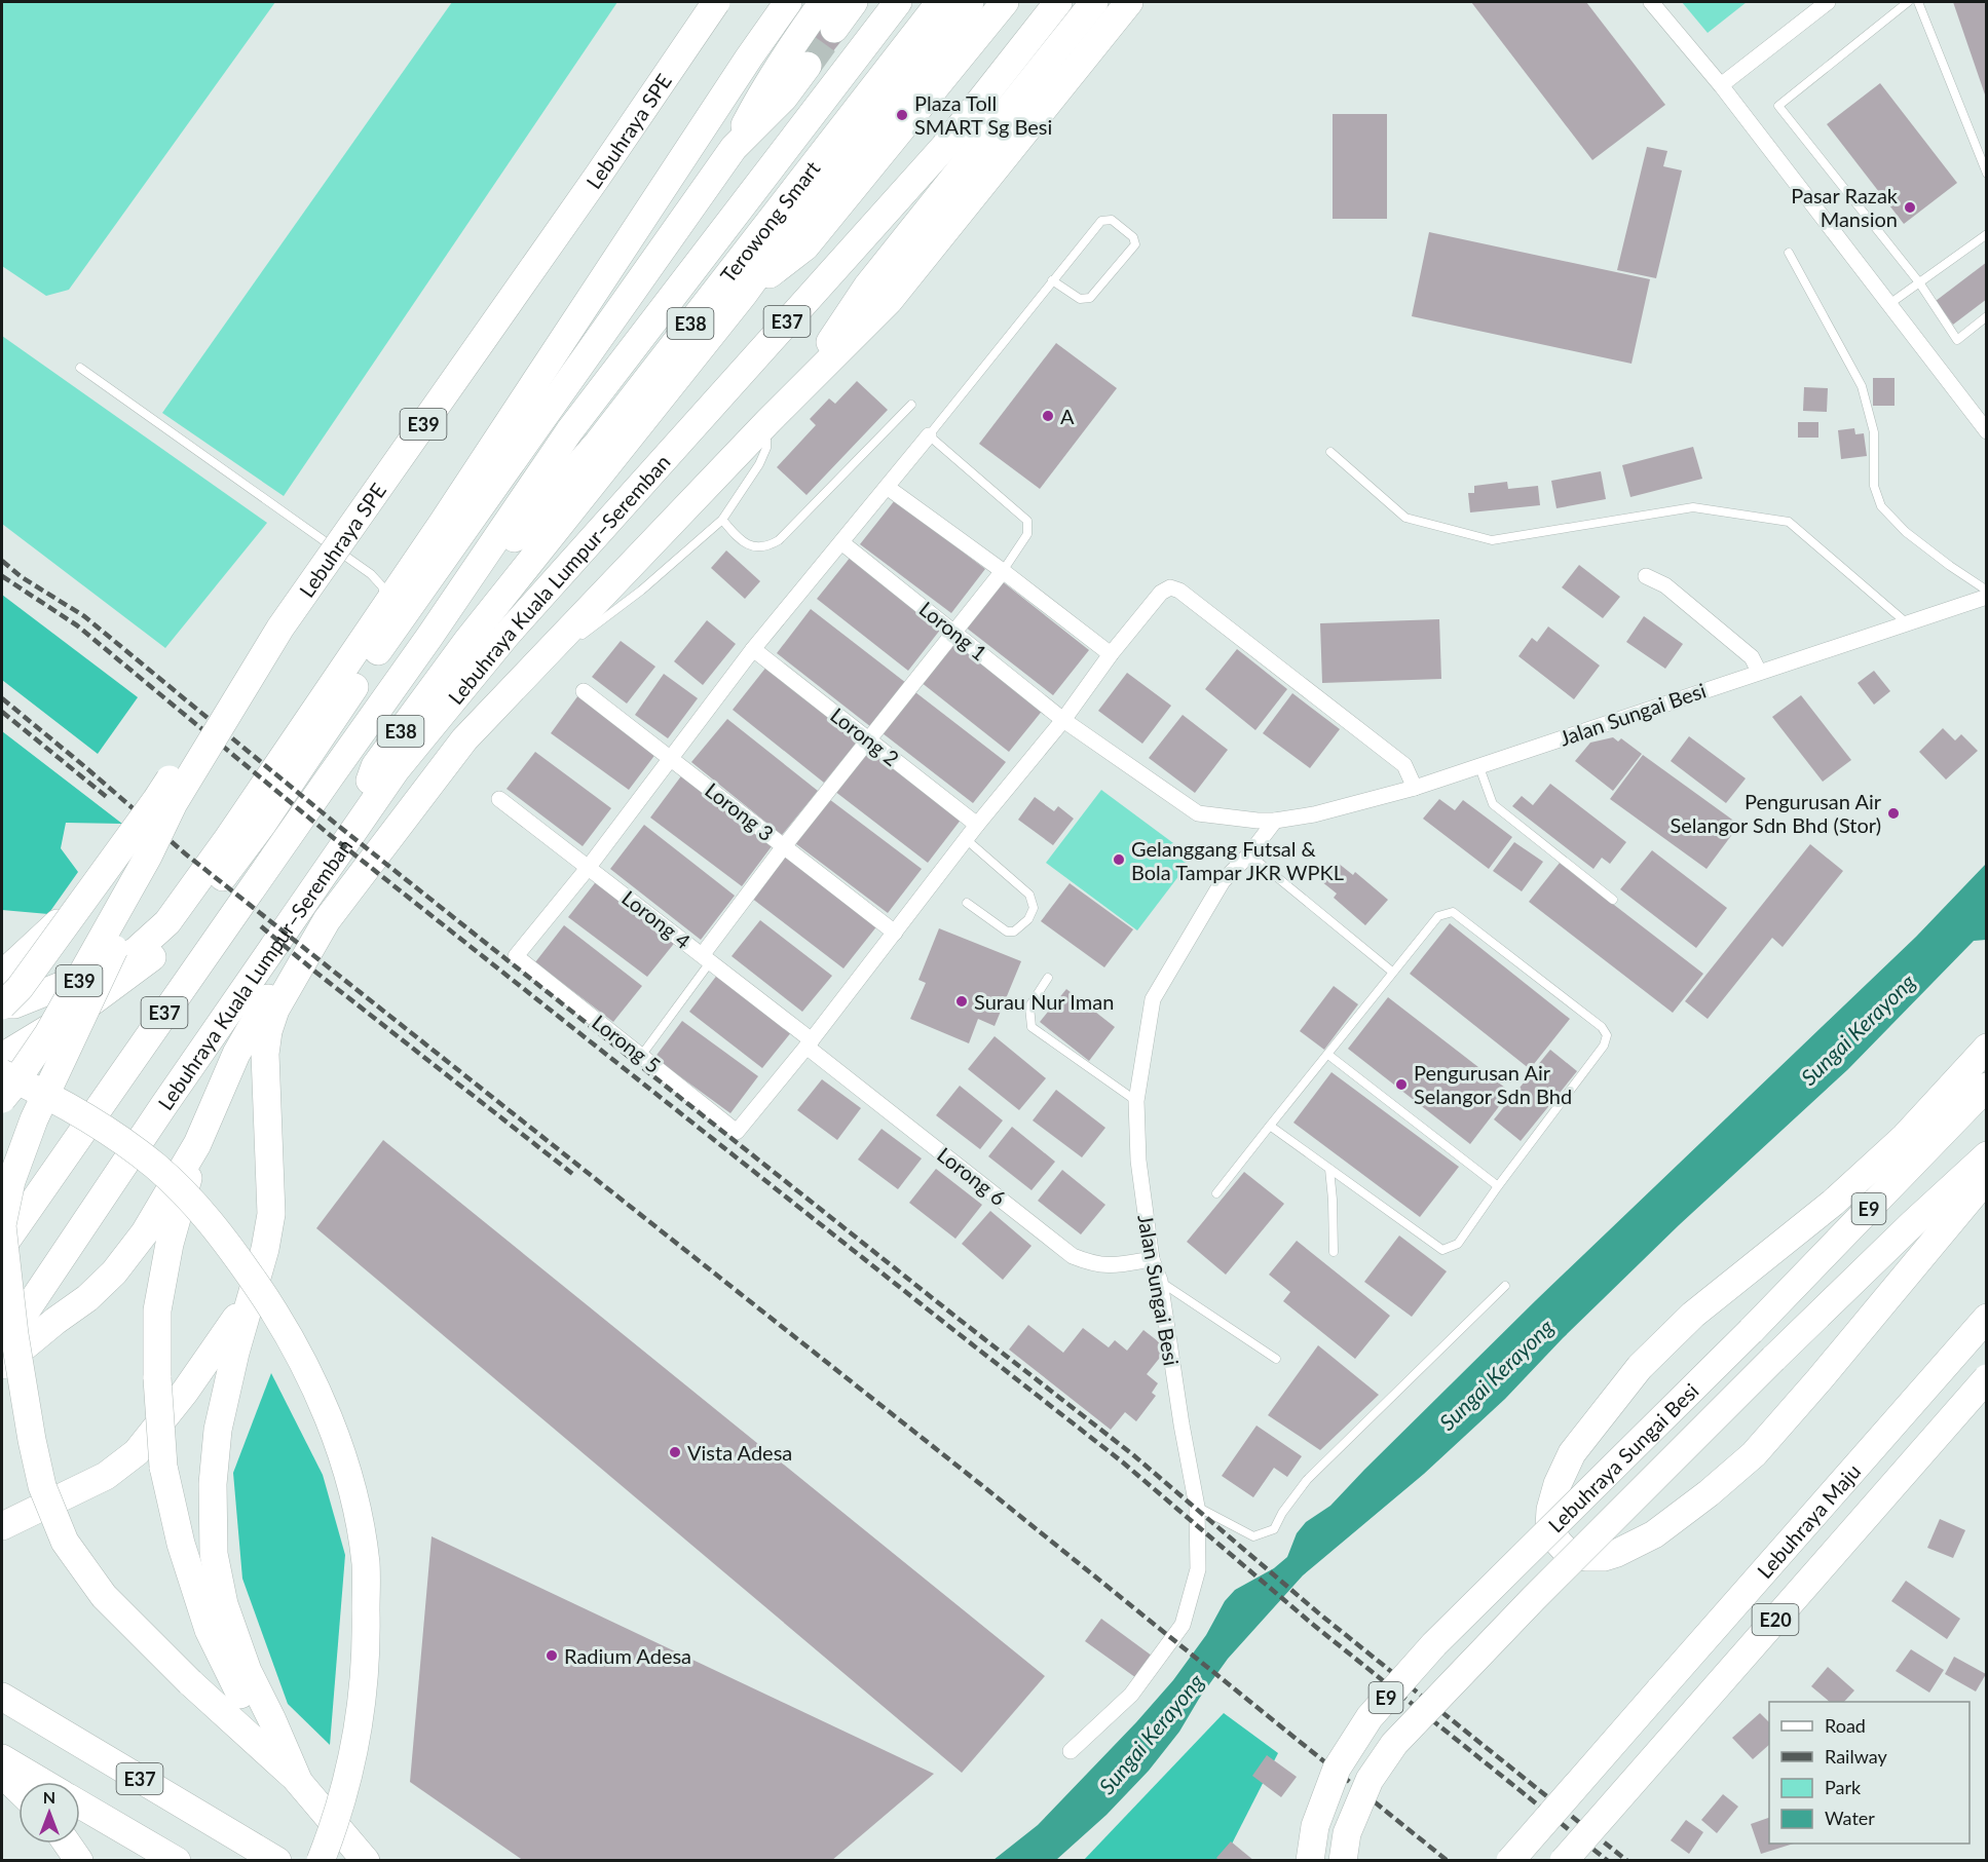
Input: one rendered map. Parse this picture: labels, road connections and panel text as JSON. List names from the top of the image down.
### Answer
{
  "streets": {
    "highway": [
      "Lebuhraya SPE",
      "Terowong Smart",
      "E37",
      "E38",
      "E39",
      "Lebuhraya Kuala Lumpur–Seremban",
      "E9",
      "Lebuhraya Sungai Besi",
      "Lebuhraya Maju",
      "E20"
    ],
    "street": [
      "Lorong 1",
      "Jalan Sungai Besi",
      "Lorong 2",
      "Lorong 3",
      "Lorong 4",
      "Lorong 5",
      "Lorong 6"
    ]
  },
  "crossings": [
    ["Terowong Smart", "E37"],
    ["Terowong Smart", "Lebuhraya Kuala Lumpur–Seremban"],
    ["Lorong 1", "Jalan Sungai Besi"],
    ["Jalan Sungai Besi", "Lorong 6"],
    ["Lorong 4", "Lorong 5"],
    ["Lorong 4", "Lorong 6"],
    ["Lorong 5", "Lorong 6"]
  ],
  "water": ["Sungai Kerayong"],
  "places": [
    "Plaza Toll SMART Sg Besi",
    "Pasar Razak Mansion",
    "A",
    "Pengurusan Air Selangor Sdn Bhd (Stor)",
    "Gelanggang Futsal & Bola Tampar JKR WPKL",
    "Surau Nur Iman",
    "Pengurusan Air Selangor Sdn Bhd",
    "Vista Adesa",
    "Radium Adesa"
  ],
  "legend": [
    "Road",
    "Railway",
    "Park",
    "Water"
  ],
  "north": "top"
}
